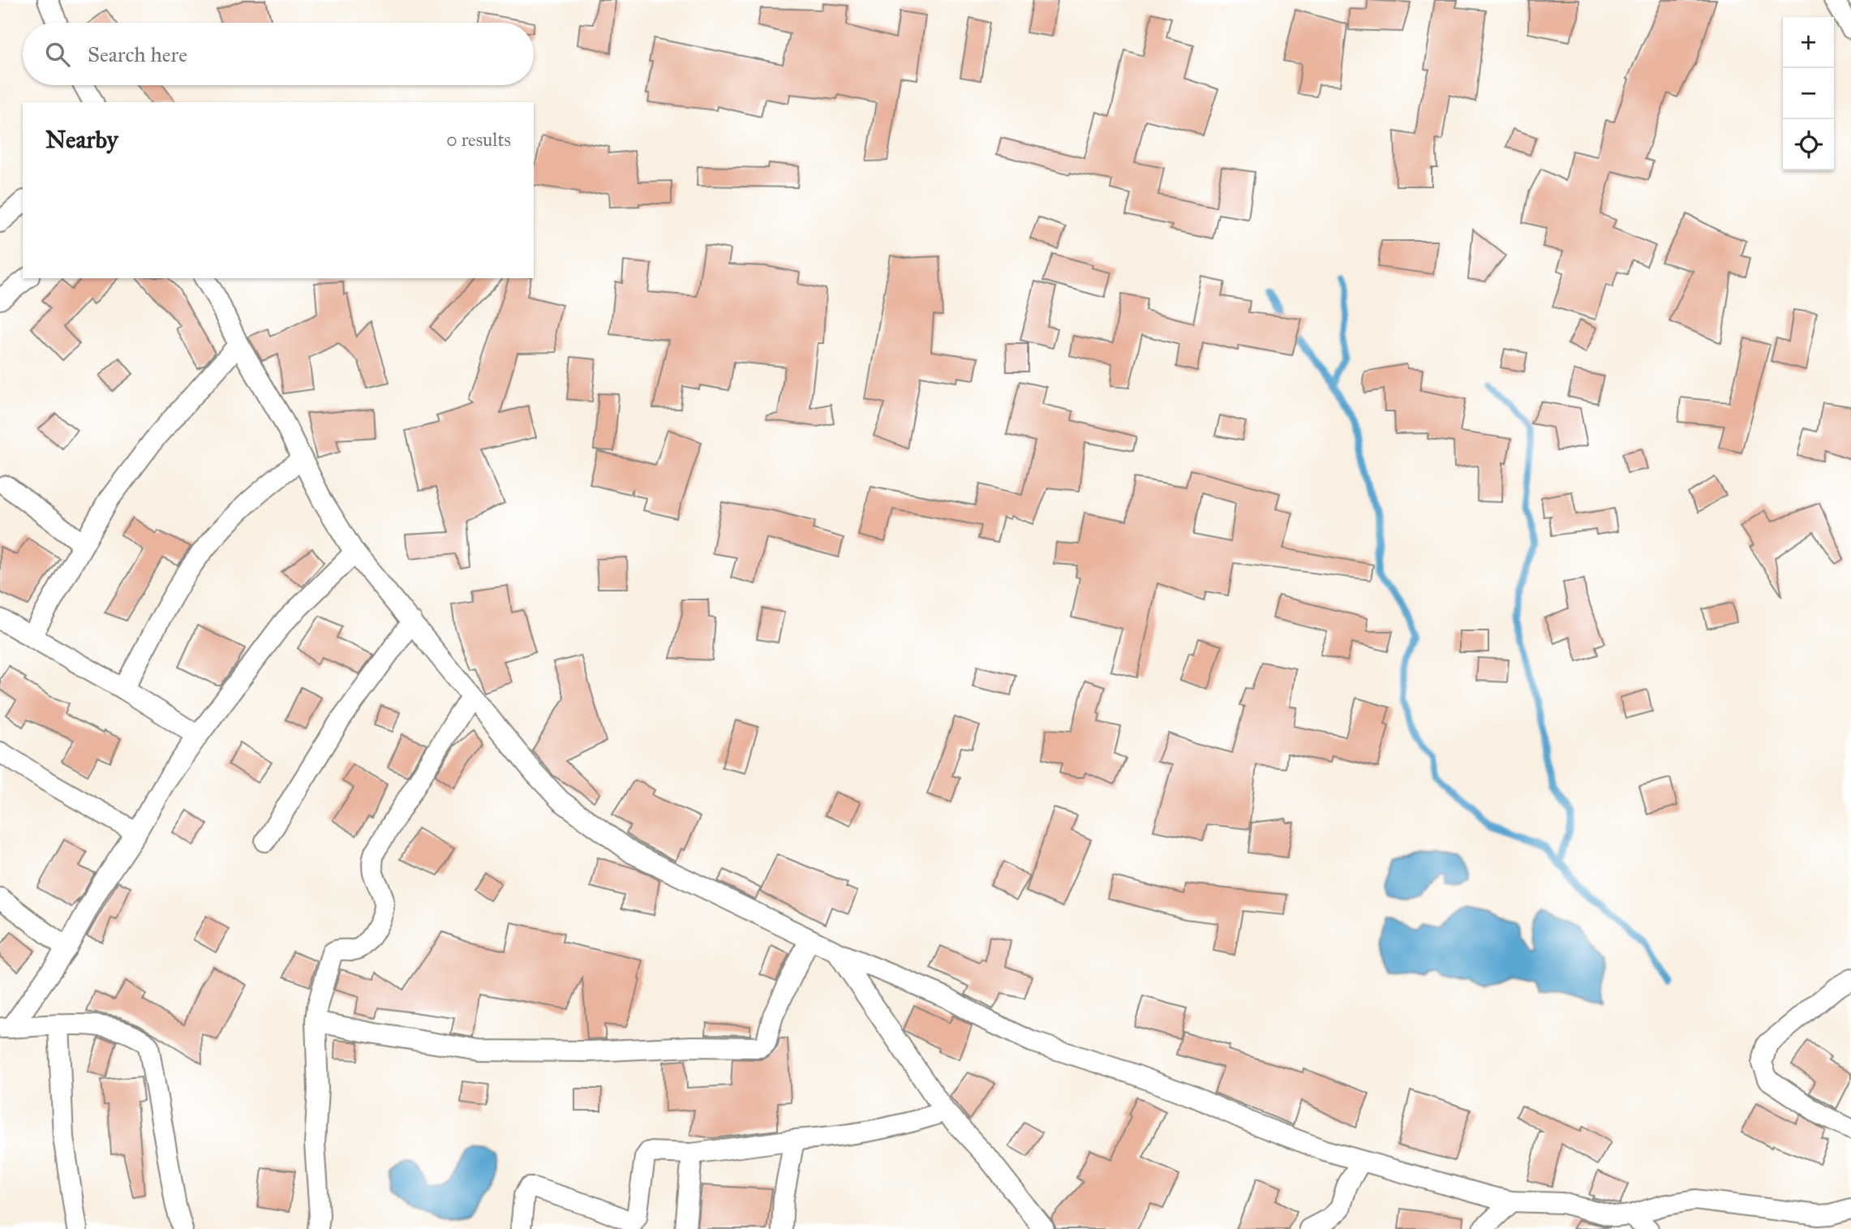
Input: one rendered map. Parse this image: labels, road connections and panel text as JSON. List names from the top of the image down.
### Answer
{
  "page": {
    "map_buttons": ["+", "−"],
    "search": "Search here",
    "heading": ["Nearby", "0 results"]
  }
}
